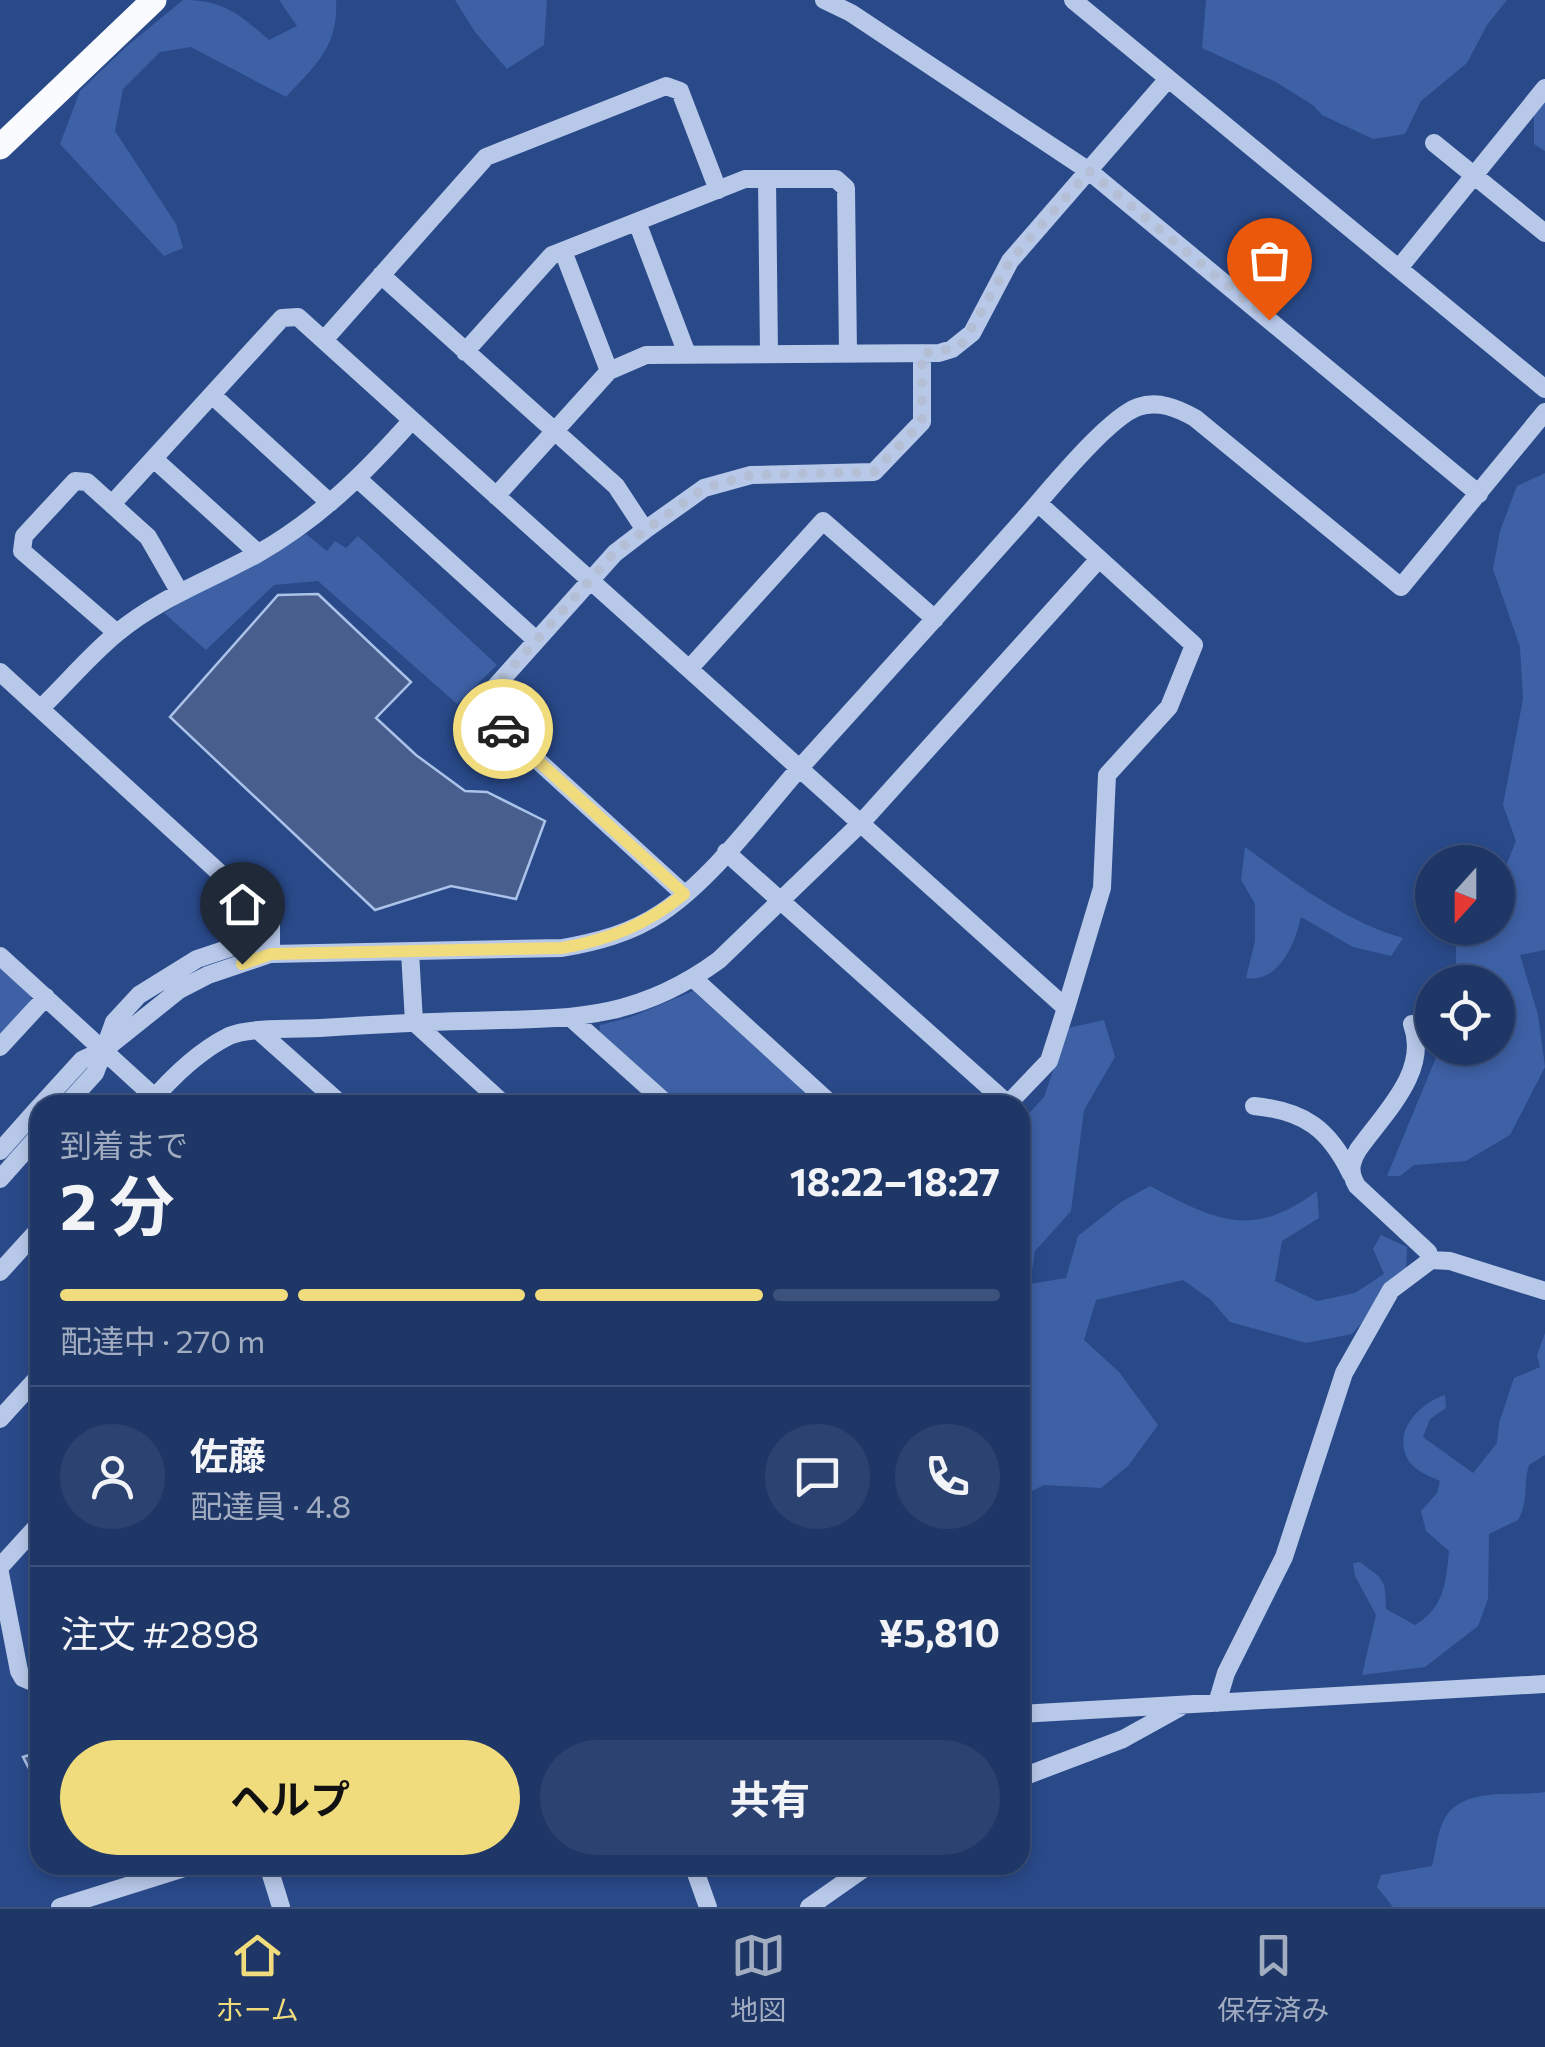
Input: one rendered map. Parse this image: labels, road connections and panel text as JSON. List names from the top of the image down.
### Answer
{
  "north": "bottom",
  "page": {
    "heading": ["2 分", "到着まで", "18:22–18:27"],
    "panel": [
      "佐藤",
      "配達員 · 4.8",
      "注文 #2898",
      "¥5,810"
    ],
    "bar": "配達中 · 270 m",
    "buttons": ["ヘルプ", "共有"],
    "tabs": ["ホーム", "地図", "保存済み"]
  }
}
